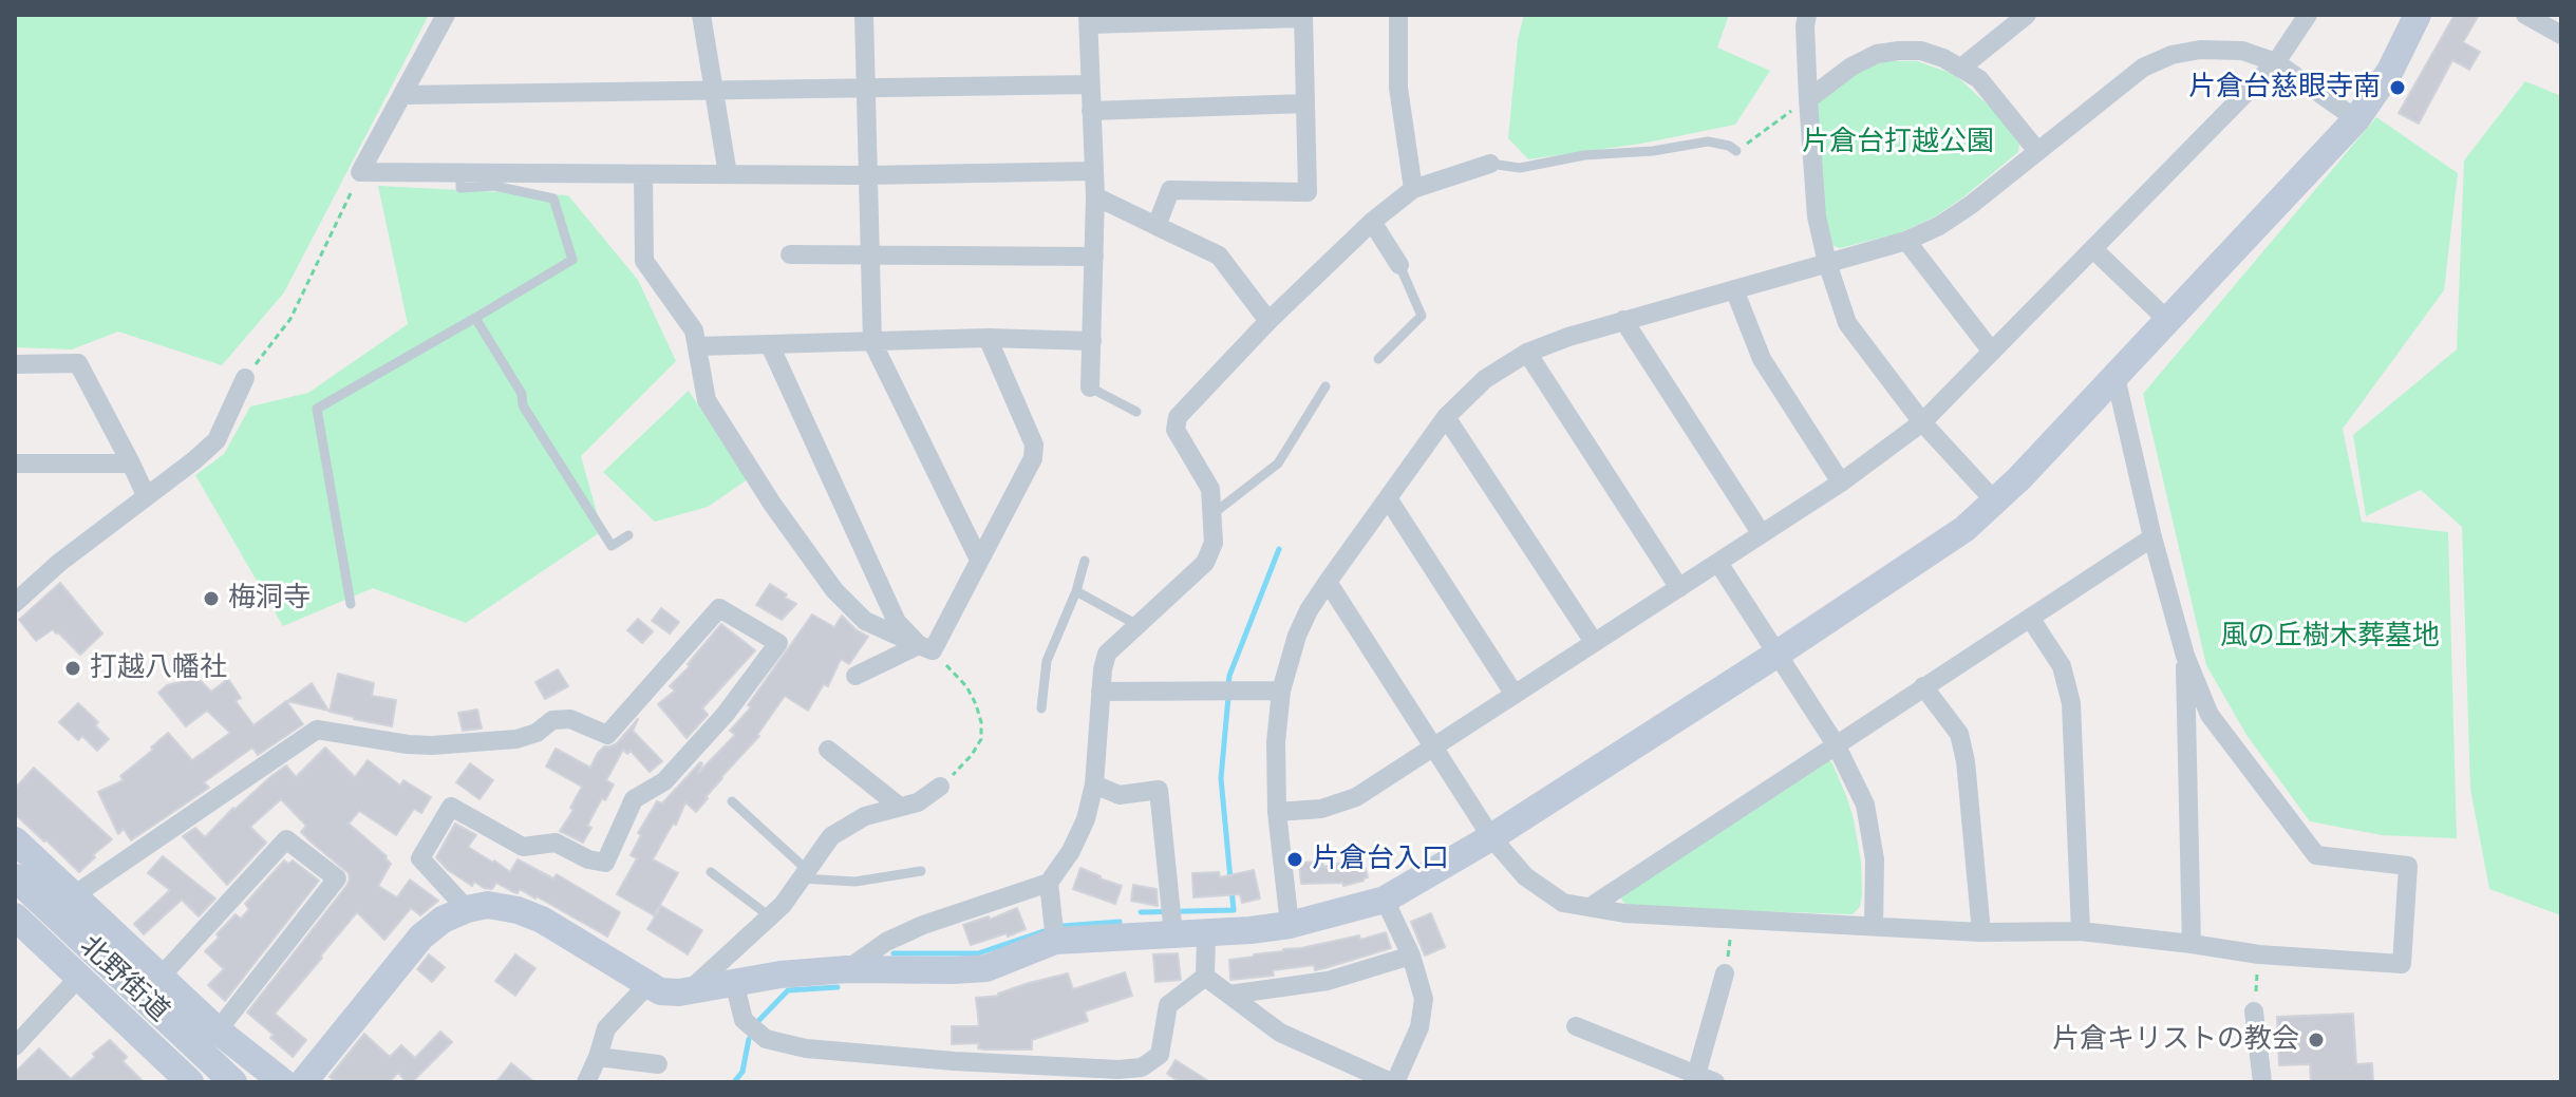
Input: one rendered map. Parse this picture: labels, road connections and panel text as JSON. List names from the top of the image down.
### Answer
{
  "streets": {
    "street": ["北野街道"]
  },
  "parks": ["片倉台打越公園", "風の丘樹木葬墓地"],
  "places": [
    "片倉台慈眼寺南",
    "梅洞寺",
    "打越八幡社",
    "片倉台入口",
    "片倉キリストの教会"
  ]
}
